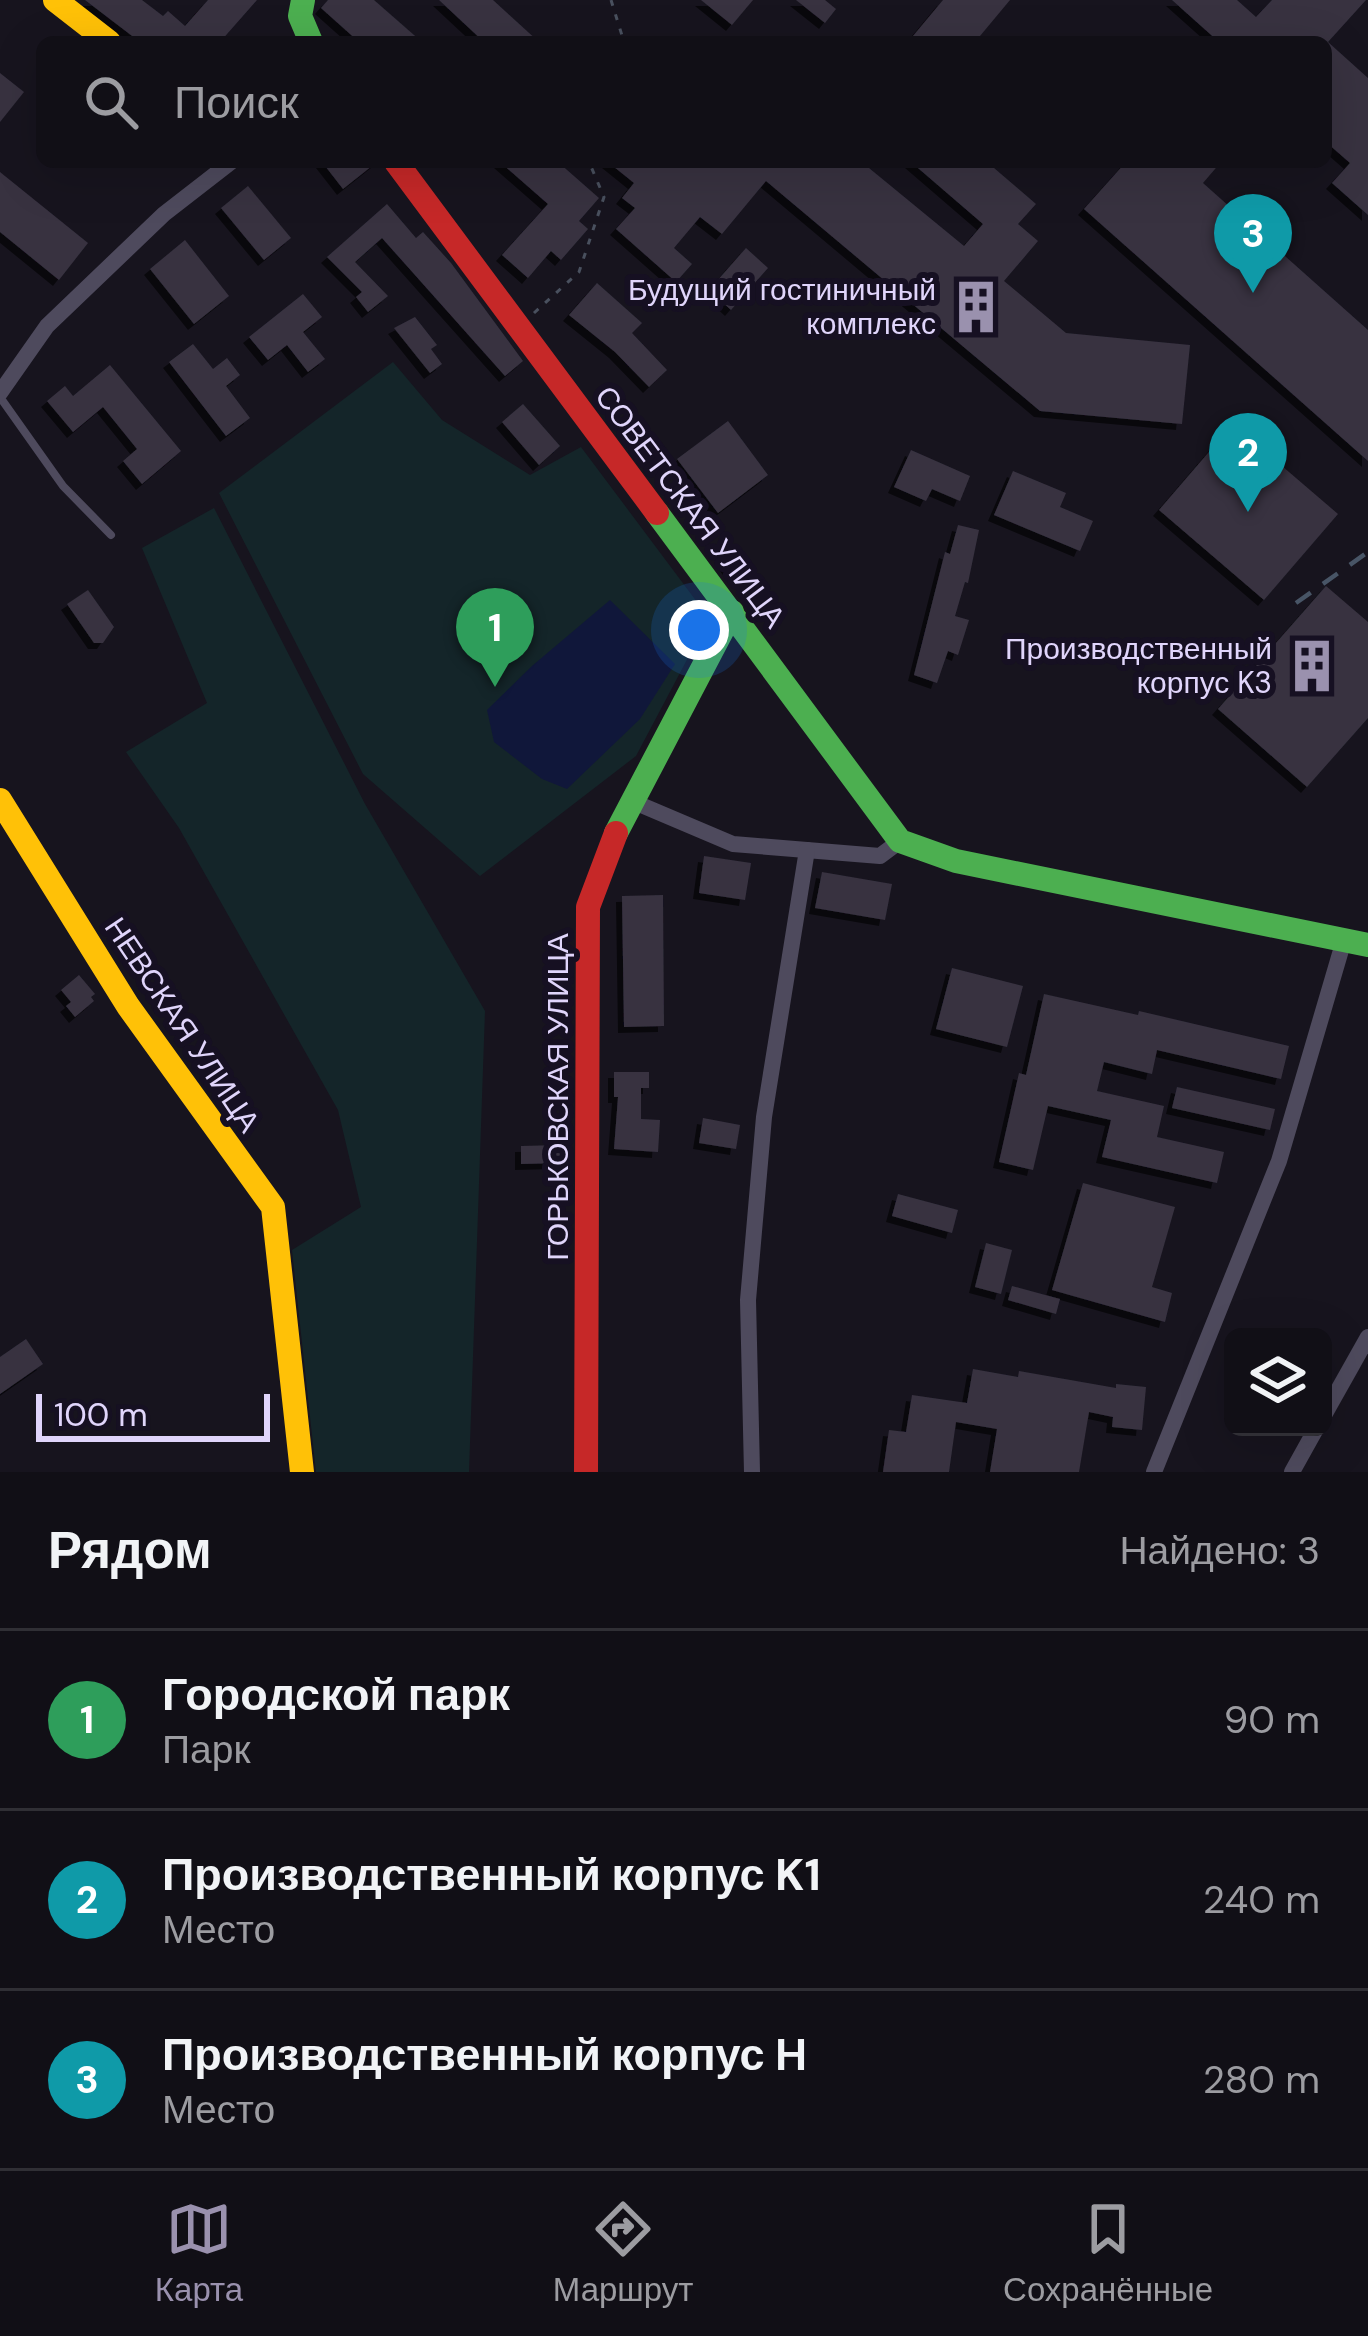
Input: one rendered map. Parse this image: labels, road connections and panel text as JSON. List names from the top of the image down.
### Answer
{
  "streets": {
    "street": ["СОВЕТСКАЯ УЛИЦА", "НЕВСКАЯ УЛИЦА", "ГОРЬКОВСКАЯ УЛИЦА"]
  },
  "crossings": [
    ["СОВЕТСКАЯ УЛИЦА", "ГОРЬКОВСКАЯ УЛИЦА"]
  ],
  "places": {
    "building": ["Будущий гостиничный комплекс", "Производственный корпус K3"]
  },
  "scale_bar": "100 m",
  "page": {
    "search": "Поиск",
    "pins": ["3", "2", "1"],
    "scale": "100 m",
    "heading": ["Рядом", "Найдено: 3"],
    "list": [
      {
        "mark": "1",
        "name": "Городской парк",
        "note": "Парк",
        "value": "90 m"
      },
      {
        "mark": "2",
        "name": "Производственный корпус K1",
        "note": "Место",
        "value": "240 m"
      },
      {
        "mark": "3",
        "name": "Производственный корпус H",
        "note": "Место",
        "value": "280 m"
      }
    ],
    "nav": ["Карта", "Маршрут", "Сохранённые"]
  }
}
